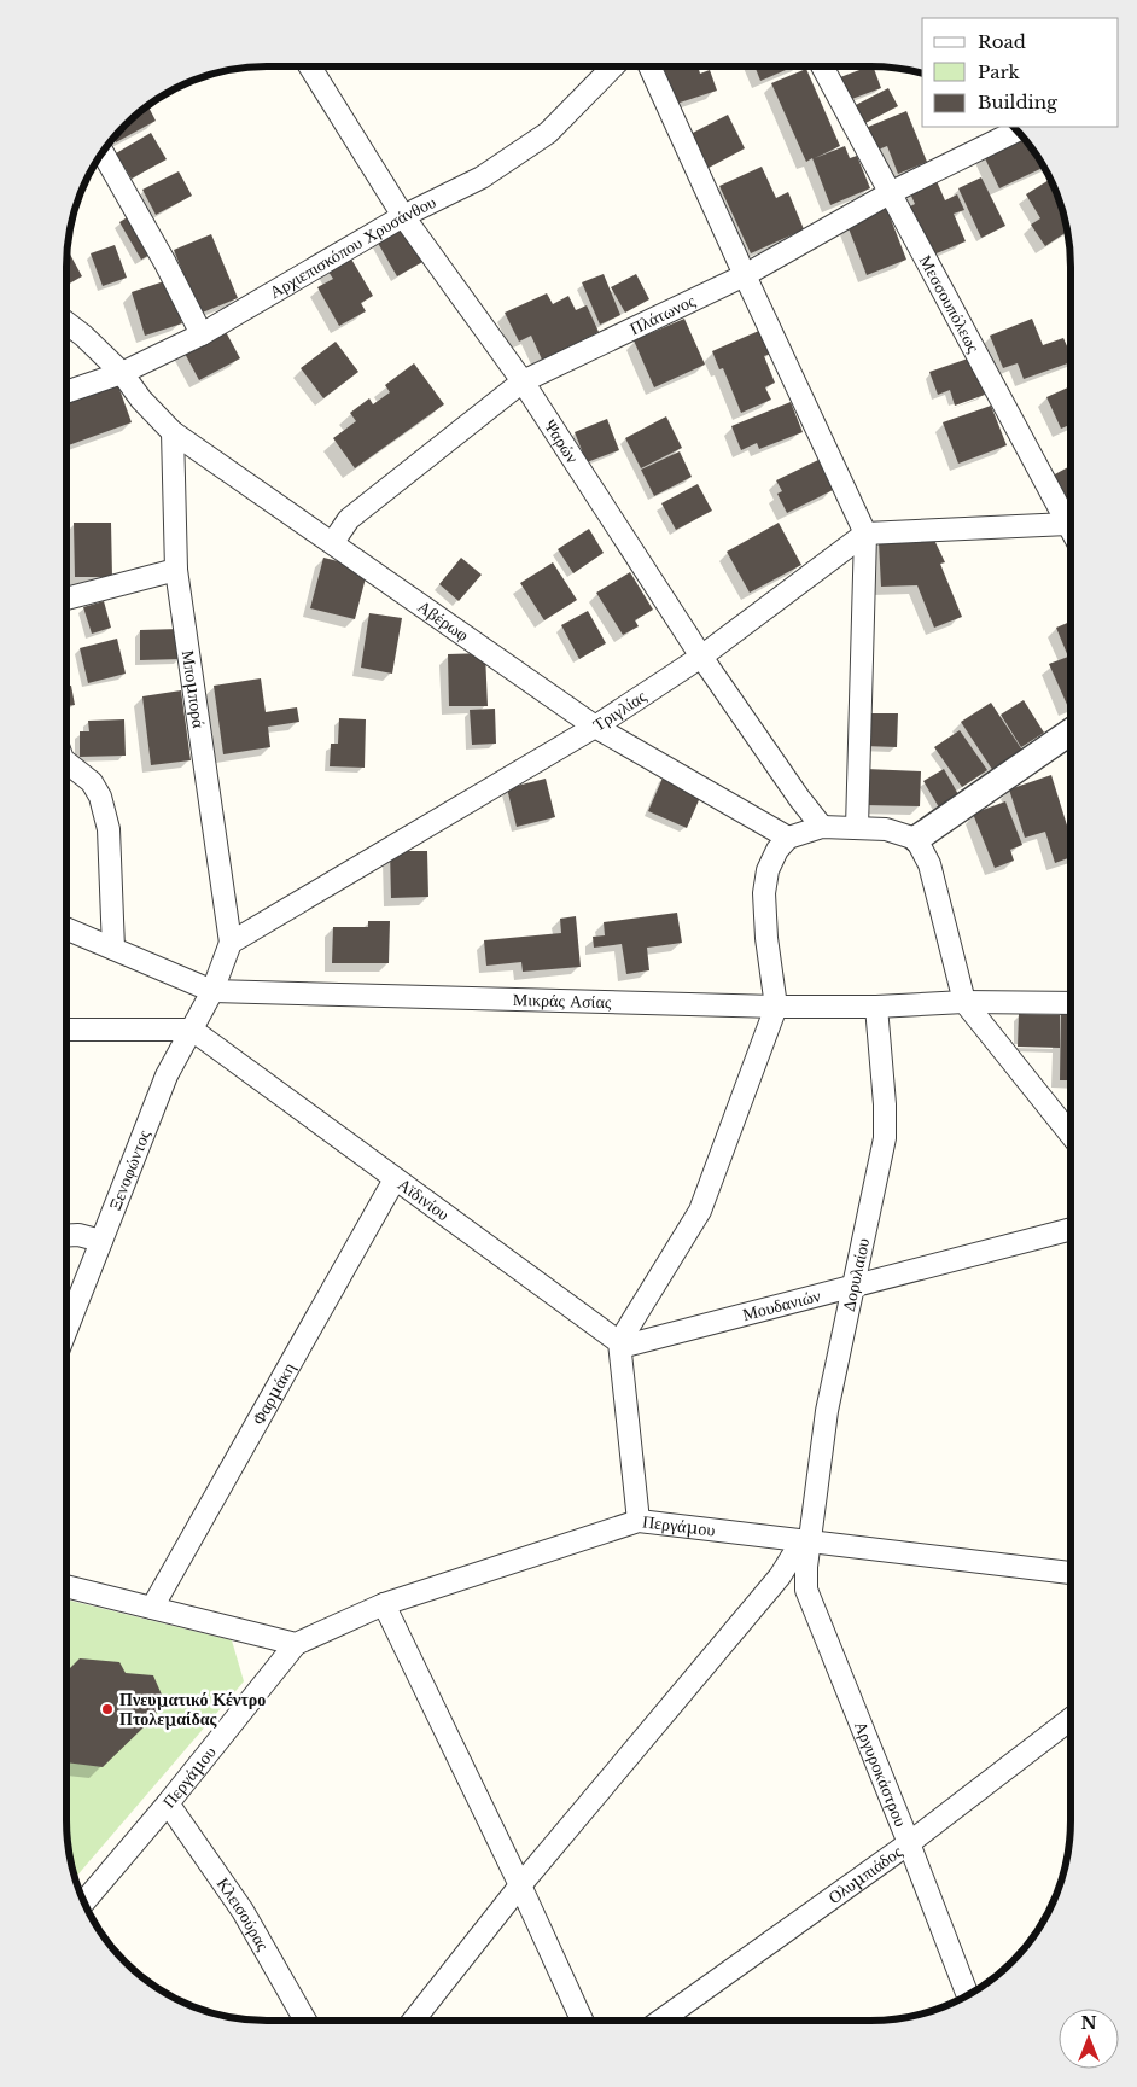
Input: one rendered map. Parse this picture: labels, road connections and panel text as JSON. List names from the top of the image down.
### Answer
{
  "streets": {
    "street": [
      "Αρχιεπισκόπου Χρυσάνθου",
      "Μεσσουπόλεως",
      "Πλάτωνος",
      "Ψαρών",
      "Αβέρωφ",
      "Μπομπορά",
      "Τριγλίας",
      "Μικράς Ασίας",
      "Ξενοφώντος",
      "Αϊδινίου",
      "Δορυλαίου",
      "Μουδανιών",
      "Φαρμάκη",
      "Περγάμου",
      "Αργυροκάστρου",
      "Ολυμπιάδος",
      "Κλεισούρας"
    ]
  },
  "crossings": [
    ["Αρχιεπισκόπου Χρυσάνθου", "Ψαρών"],
    ["Αρχιεπισκόπου Χρυσάνθου", "Αβέρωφ"],
    ["Μεσσουπόλεως", "Πλάτωνος"],
    ["Πλάτωνος", "Ψαρών"],
    ["Πλάτωνος", "Αβέρωφ"],
    ["Ψαρών", "Τριγλίας"],
    ["Αβέρωφ", "Μπομπορά"],
    ["Αβέρωφ", "Τριγλίας"],
    ["Μπομπορά", "Τριγλίας"],
    ["Μικράς Ασίας", "Ξενοφώντος"],
    ["Μικράς Ασίας", "Δορυλαίου"],
    ["Ξενοφώντος", "Αϊδινίου"],
    ["Αϊδινίου", "Μουδανιών"],
    ["Αϊδινίου", "Φαρμάκη"],
    ["Δορυλαίου", "Μουδανιών"],
    ["Δορυλαίου", "Περγάμου"],
    ["Δορυλαίου", "Αργυροκάστρου"],
    ["Περγάμου", "Αργυροκάστρου"],
    ["Περγάμου", "Κλεισούρας"],
    ["Αργυροκάστρου", "Ολυμπιάδος"]
  ],
  "places": ["Πνευματικό Κέντρο Πτολεμαίδας"],
  "legend": ["Road", "Park", "Building"],
  "north": "top"
}
